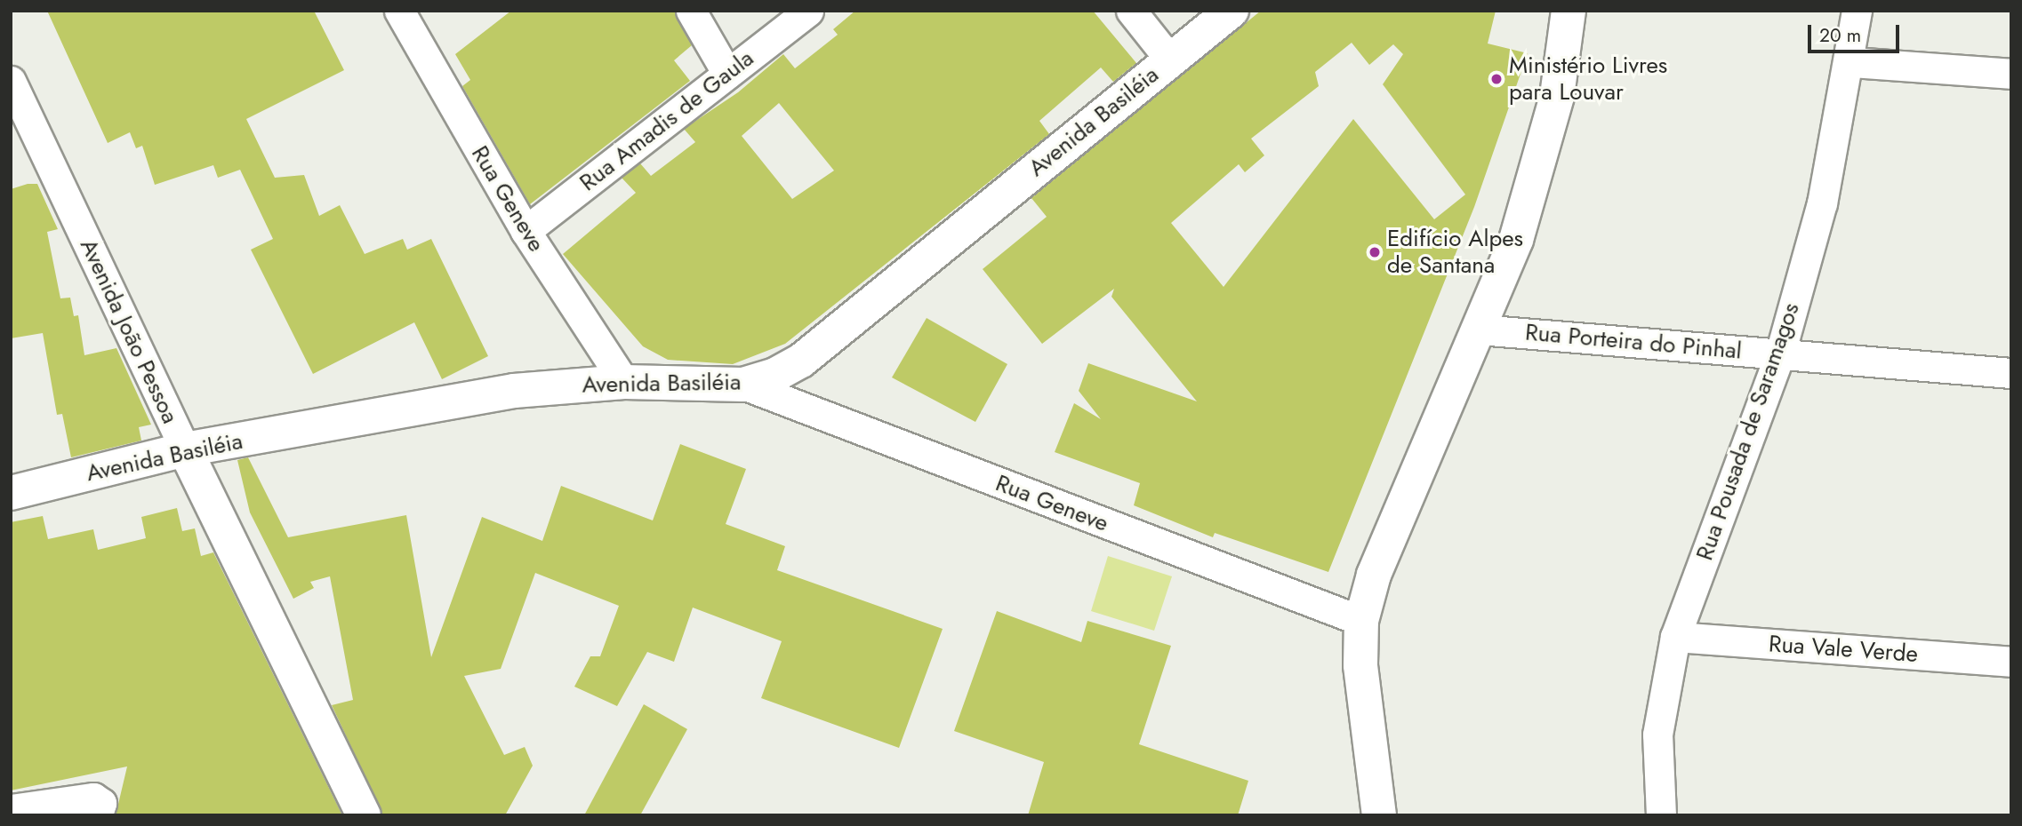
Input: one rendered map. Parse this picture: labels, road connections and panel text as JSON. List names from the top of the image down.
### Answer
{
  "streets": {
    "street": [
      "Rua Amadis de Gaula",
      "Avenida Basiléia",
      "Rua Geneve",
      "Avenida João Pessoa",
      "Rua Porteira do Pinhal",
      "Rua Pousada de Saramagos",
      "Rua Vale Verde"
    ]
  },
  "crossings": [
    ["Rua Amadis de Gaula", "Rua Geneve"],
    ["Avenida Basiléia", "Rua Geneve"],
    ["Avenida Basiléia", "Avenida João Pessoa"],
    ["Rua Porteira do Pinhal", "Rua Pousada de Saramagos"],
    ["Rua Pousada de Saramagos", "Rua Vale Verde"]
  ],
  "places": ["Ministério Livres para Louvar", "Edifício Alpes de Santana"],
  "scale_bar": "20 m"
}
